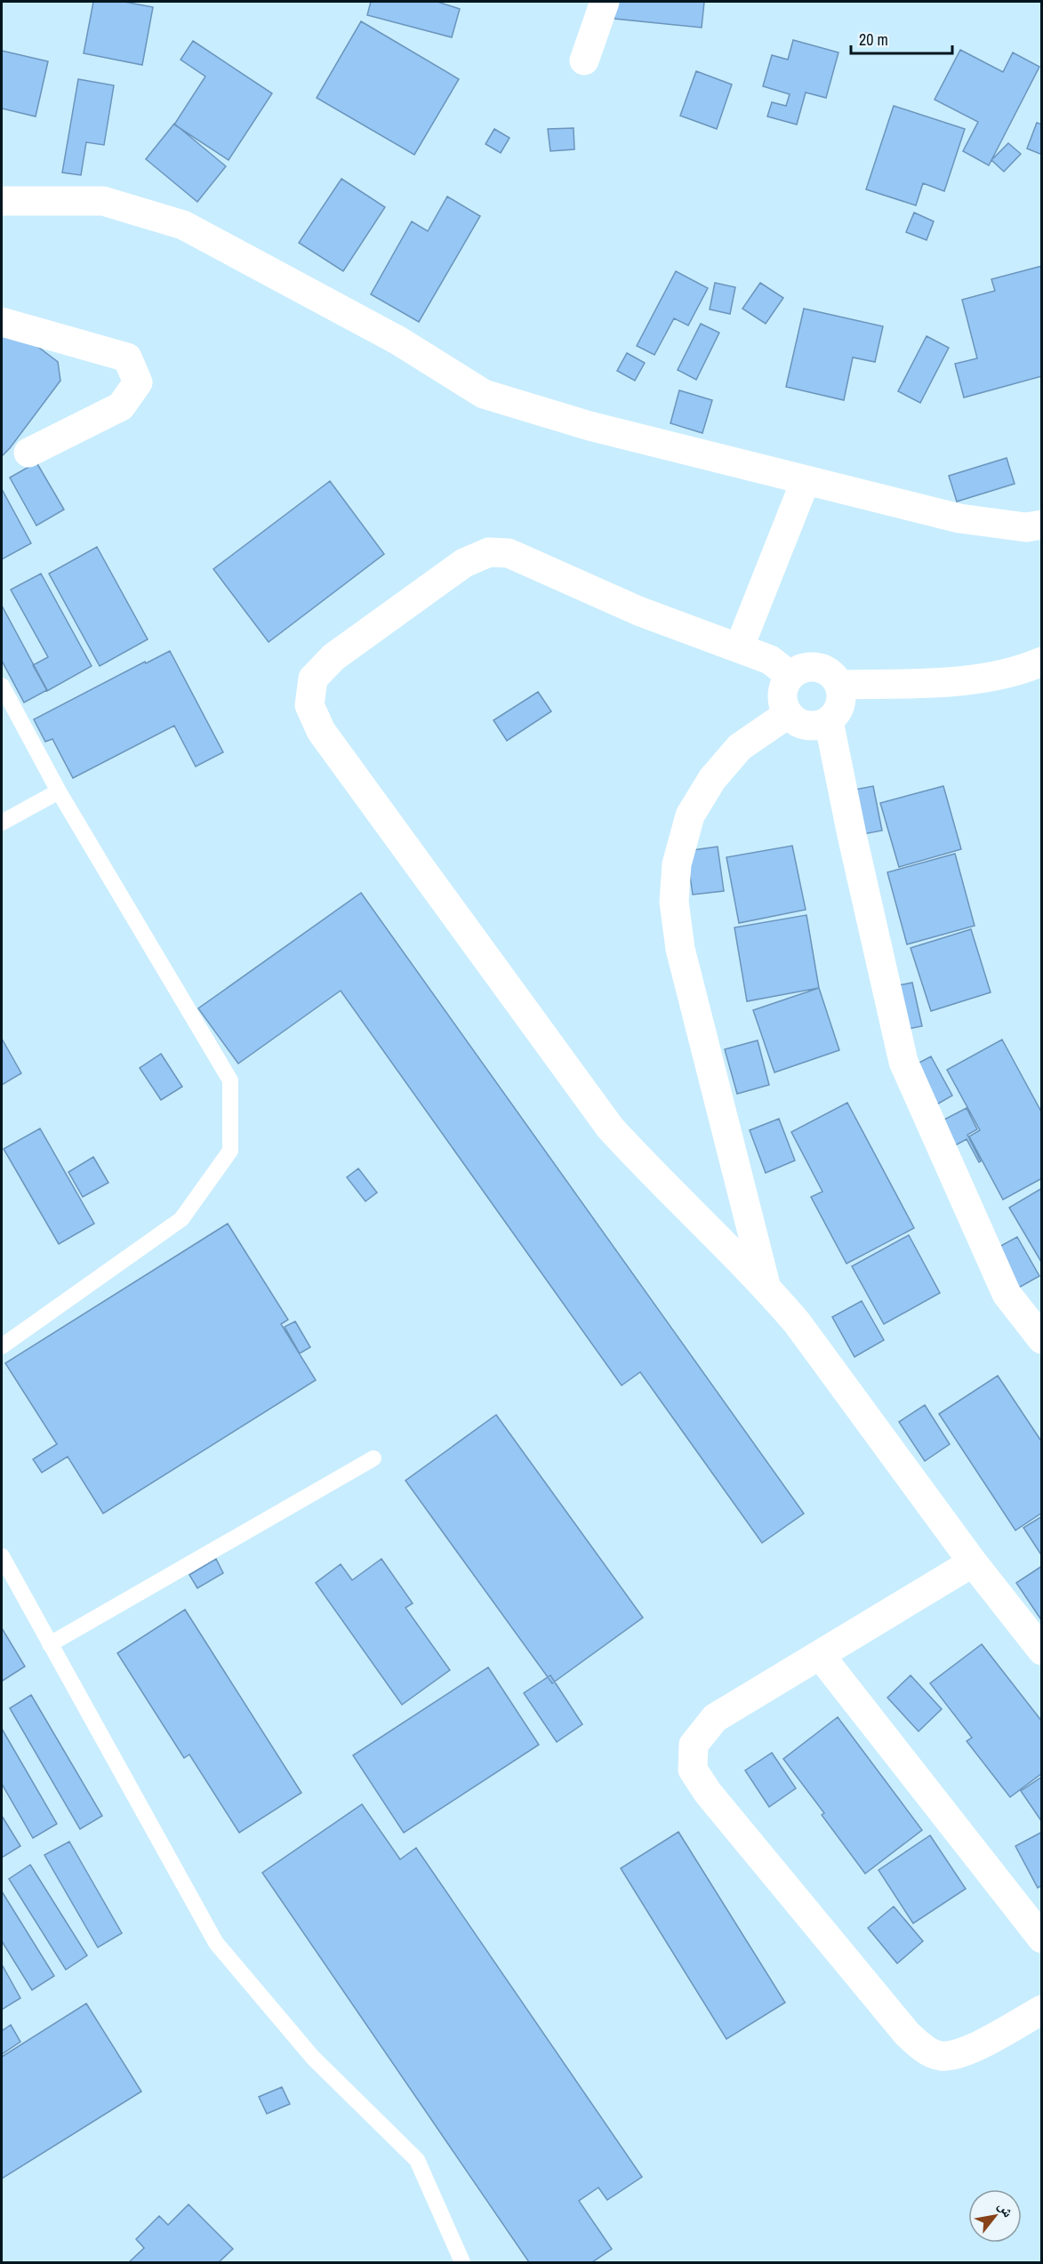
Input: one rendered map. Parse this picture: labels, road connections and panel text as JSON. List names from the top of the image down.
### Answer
{
  "scale_bar": "20 m",
  "north": "top right"
}
